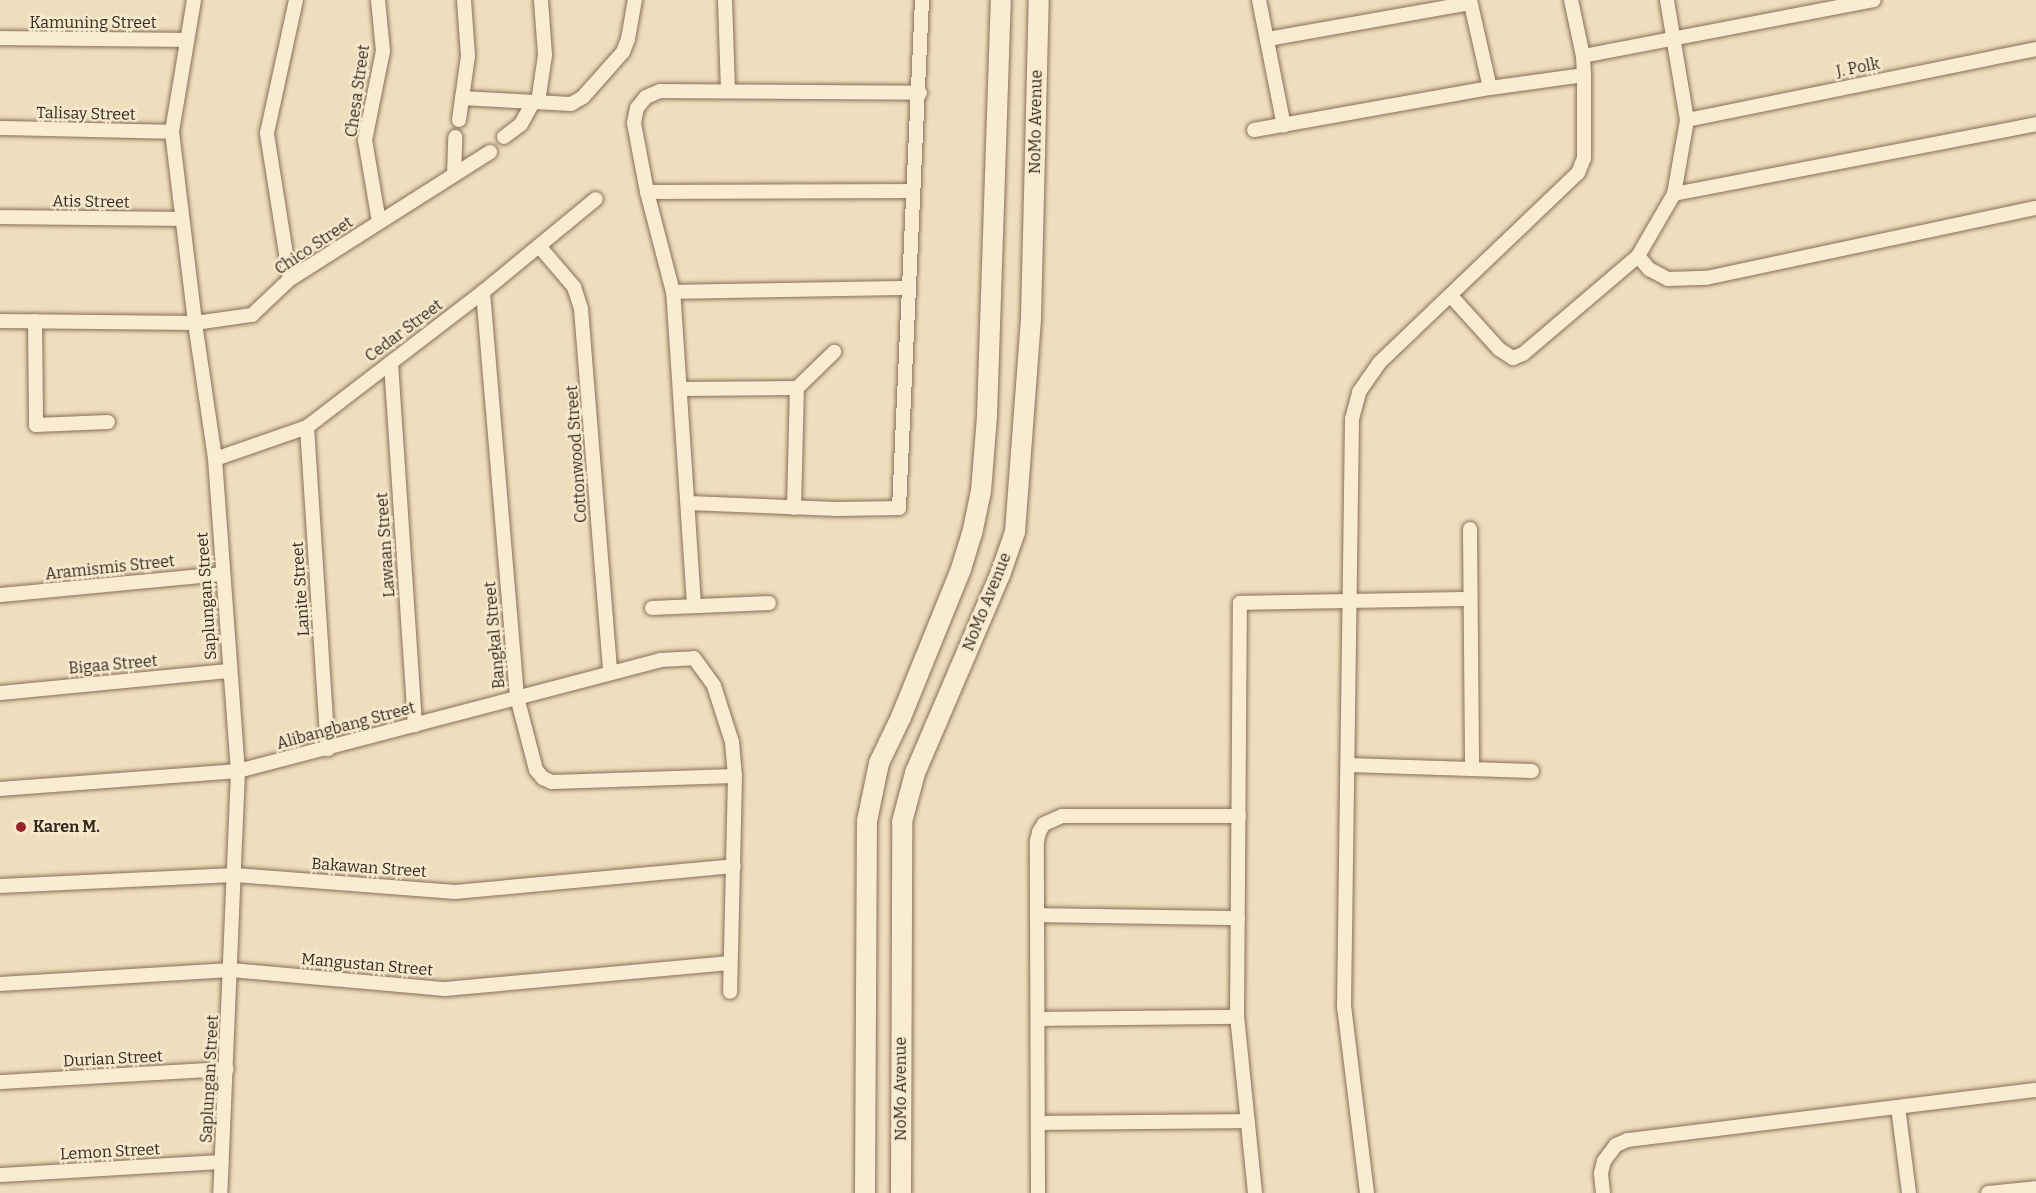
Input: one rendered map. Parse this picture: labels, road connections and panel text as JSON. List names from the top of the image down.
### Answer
{
  "streets": {
    "main road": ["NoMo Avenue"],
    "street": [
      "Kamuning Street",
      "J. Polk",
      "Chesa Street",
      "Talisay Street",
      "Atis Street",
      "Chico Street",
      "Cedar Street",
      "Cottonwood Street",
      "Lawaan Street",
      "Aramismis Street",
      "Lanite Street",
      "Saplungan Street",
      "Bangkal Street",
      "Bigaa Street",
      "Alibangbang Street",
      "Bakawan Street",
      "Mangustan Street",
      "Durian Street",
      "Lemon Street"
    ]
  },
  "crossings": [
    ["Kamuning Street", "Saplungan Street"],
    ["Chesa Street", "Chico Street"],
    ["Talisay Street", "Saplungan Street"],
    ["Atis Street", "Saplungan Street"],
    ["Chico Street", "Saplungan Street"],
    ["Cedar Street", "Cottonwood Street"],
    ["Cedar Street", "Lawaan Street"],
    ["Cedar Street", "Lanite Street"],
    ["Cedar Street", "Saplungan Street"],
    ["Cedar Street", "Bangkal Street"],
    ["Cottonwood Street", "Alibangbang Street"],
    ["Lawaan Street", "Alibangbang Street"],
    ["Aramismis Street", "Saplungan Street"],
    ["Lanite Street", "Alibangbang Street"],
    ["Saplungan Street", "Bigaa Street"],
    ["Saplungan Street", "Alibangbang Street"],
    ["Saplungan Street", "Bakawan Street"],
    ["Saplungan Street", "Mangustan Street"],
    ["Saplungan Street", "Durian Street"],
    ["Saplungan Street", "Lemon Street"],
    ["Bangkal Street", "Alibangbang Street"]
  ],
  "places": ["Karen M."]
}
